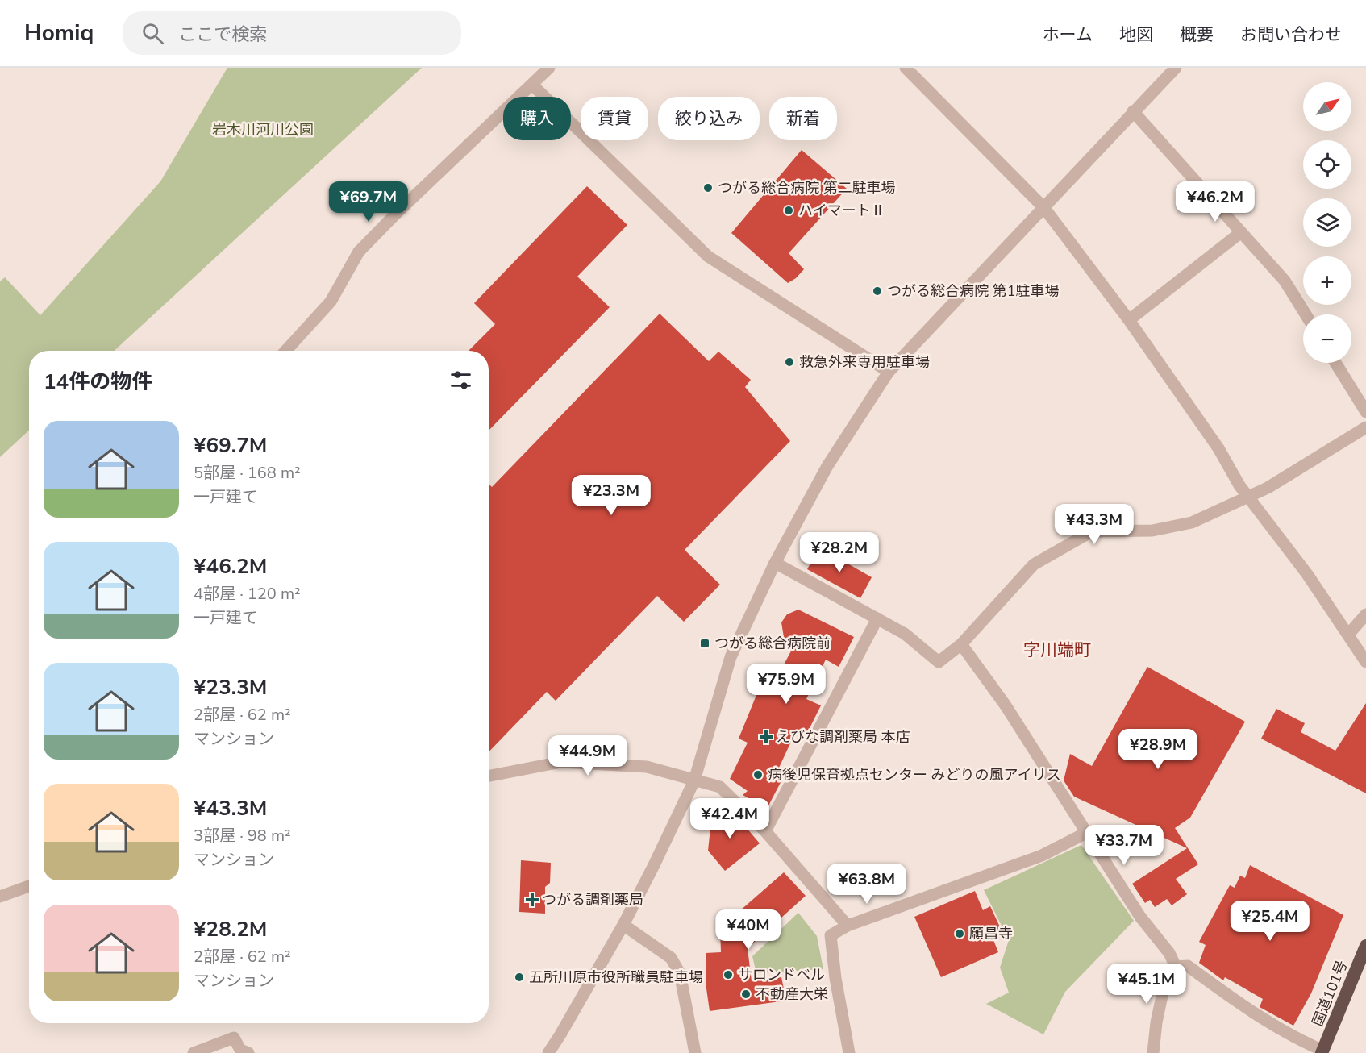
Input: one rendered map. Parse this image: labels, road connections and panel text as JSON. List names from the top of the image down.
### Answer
{
  "streets": {
    "highway": ["国道101号"]
  },
  "districts": ["字川端町"],
  "parks": ["岩木川河川公園"],
  "places": {
    "other": [
      "つがる総合病院 第二駐車場",
      "ハイマートⅡ",
      "つがる総合病院 第1駐車場",
      "救急外来専用駐車場",
      "病後児保育拠点センター みどりの風アイリス",
      "願昌寺",
      "サロンドベル",
      "五所川原市役所職員駐車場",
      "不動産大栄"
    ],
    "transit": ["つがる総合病院前"],
    "health": ["えびな調剤薬局 本店", "つがる調剤薬局"]
  },
  "north": "top right",
  "page": {
    "header": "Homiq",
    "search": "ここで検索",
    "nav": [
      "ホーム",
      "地図",
      "概要",
      "お問い合わせ"
    ],
    "map_buttons": ["+", "−"],
    "chip": [
      "購入",
      "賃貸",
      "絞り込み",
      "新着"
    ],
    "price": [
      "¥69.7M",
      "¥46.2M",
      "¥23.3M",
      "¥43.3M",
      "¥28.2M",
      "¥75.9M",
      "¥28.9M",
      "¥44.9M",
      "¥42.4M",
      "¥33.7M",
      "¥63.8M",
      "¥25.4M",
      "¥40M",
      "¥45.1M"
    ],
    "heading": "14件の物件",
    "list": [
      {
        "name": "¥69.7M",
        "note": "5部屋 · 168 m² · 一戸建て"
      },
      {
        "name": "¥46.2M",
        "note": "4部屋 · 120 m² · 一戸建て"
      },
      {
        "name": "¥23.3M",
        "note": "2部屋 · 62 m² · マンション"
      },
      {
        "name": "¥43.3M",
        "note": "3部屋 · 98 m² · マンション"
      },
      {
        "name": "¥28.2M",
        "note": "2部屋 · 62 m² · マンション"
      }
    ]
  }
}
